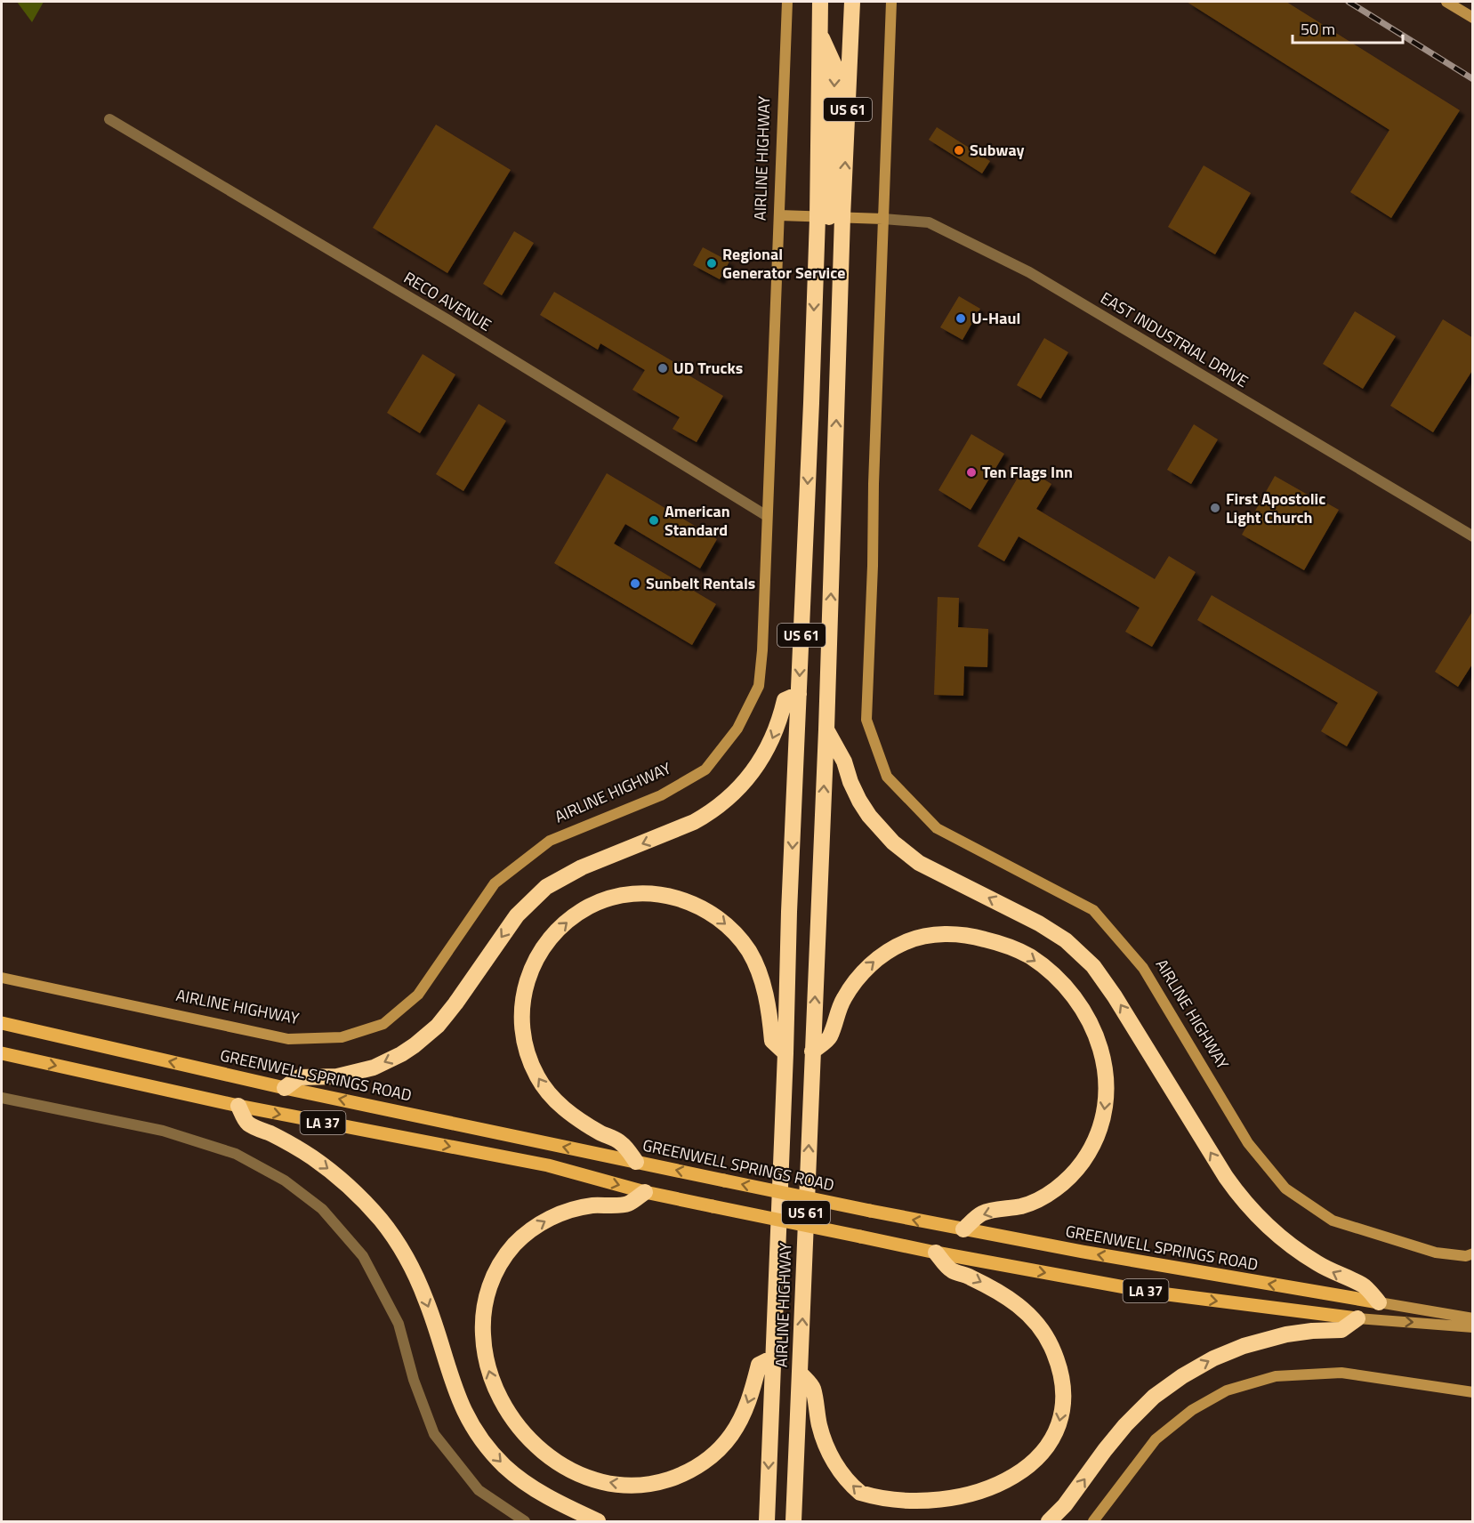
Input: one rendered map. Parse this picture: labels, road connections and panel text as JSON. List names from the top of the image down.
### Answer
{
  "streets": {
    "highway": ["US 61", "AIRLINE HIGHWAY"],
    "main road": ["GREENWELL SPRINGS ROAD", "LA 37"],
    "street": ["RECO AVENUE", "EAST INDUSTRIAL DRIVE"]
  },
  "crossings": [
    ["AIRLINE HIGHWAY", "RECO AVENUE"],
    ["AIRLINE HIGHWAY", "EAST INDUSTRIAL DRIVE"]
  ],
  "places": [
    "Subway",
    "Regional Generator Service",
    "U-Haul",
    "UD Trucks",
    "Ten Flags Inn",
    "First Apostolic Light Church",
    "American Standard",
    "Sunbelt Rentals"
  ],
  "scale_bar": "50 m"
}
